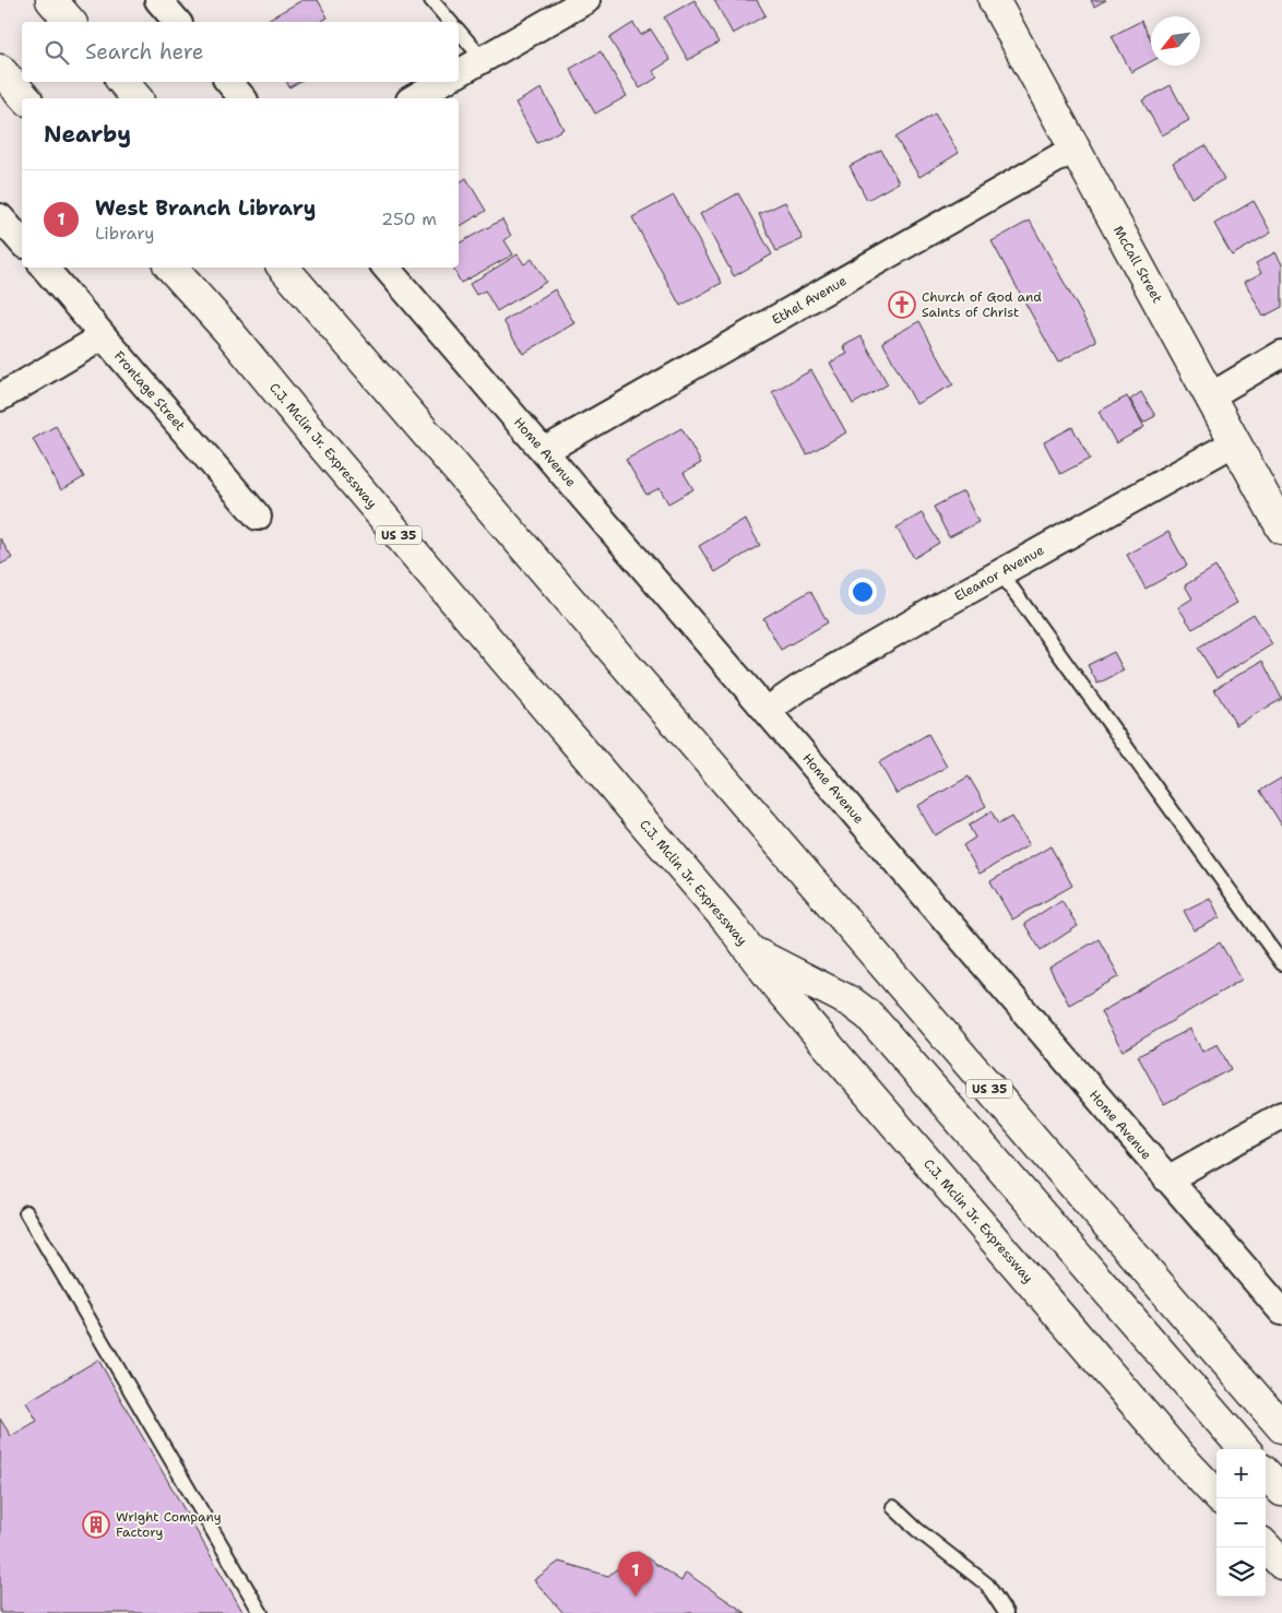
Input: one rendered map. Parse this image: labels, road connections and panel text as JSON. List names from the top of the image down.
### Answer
{
  "streets": {
    "main road": ["McCall Street", "C.J. Mclin Jr. Expressway", "US 35"],
    "street": [
      "Ethel Avenue",
      "Frontage Street",
      "Home Avenue",
      "Eleanor Avenue"
    ]
  },
  "crossings": [
    ["McCall Street", "Ethel Avenue"],
    ["McCall Street", "Eleanor Avenue"],
    ["Ethel Avenue", "Home Avenue"],
    ["Home Avenue", "Eleanor Avenue"]
  ],
  "places": {
    "church": ["Church of God and Saints of Christ"],
    "building": ["Wright Company Factory"]
  },
  "north": "bottom left",
  "page": {
    "search": "Search here",
    "heading": "Nearby",
    "list": [
      {
        "mark": "1",
        "name": "West Branch Library",
        "note": "Library",
        "value": "250 m"
      }
    ],
    "map_buttons": ["+", "−"],
    "pins": "1"
  }
}
